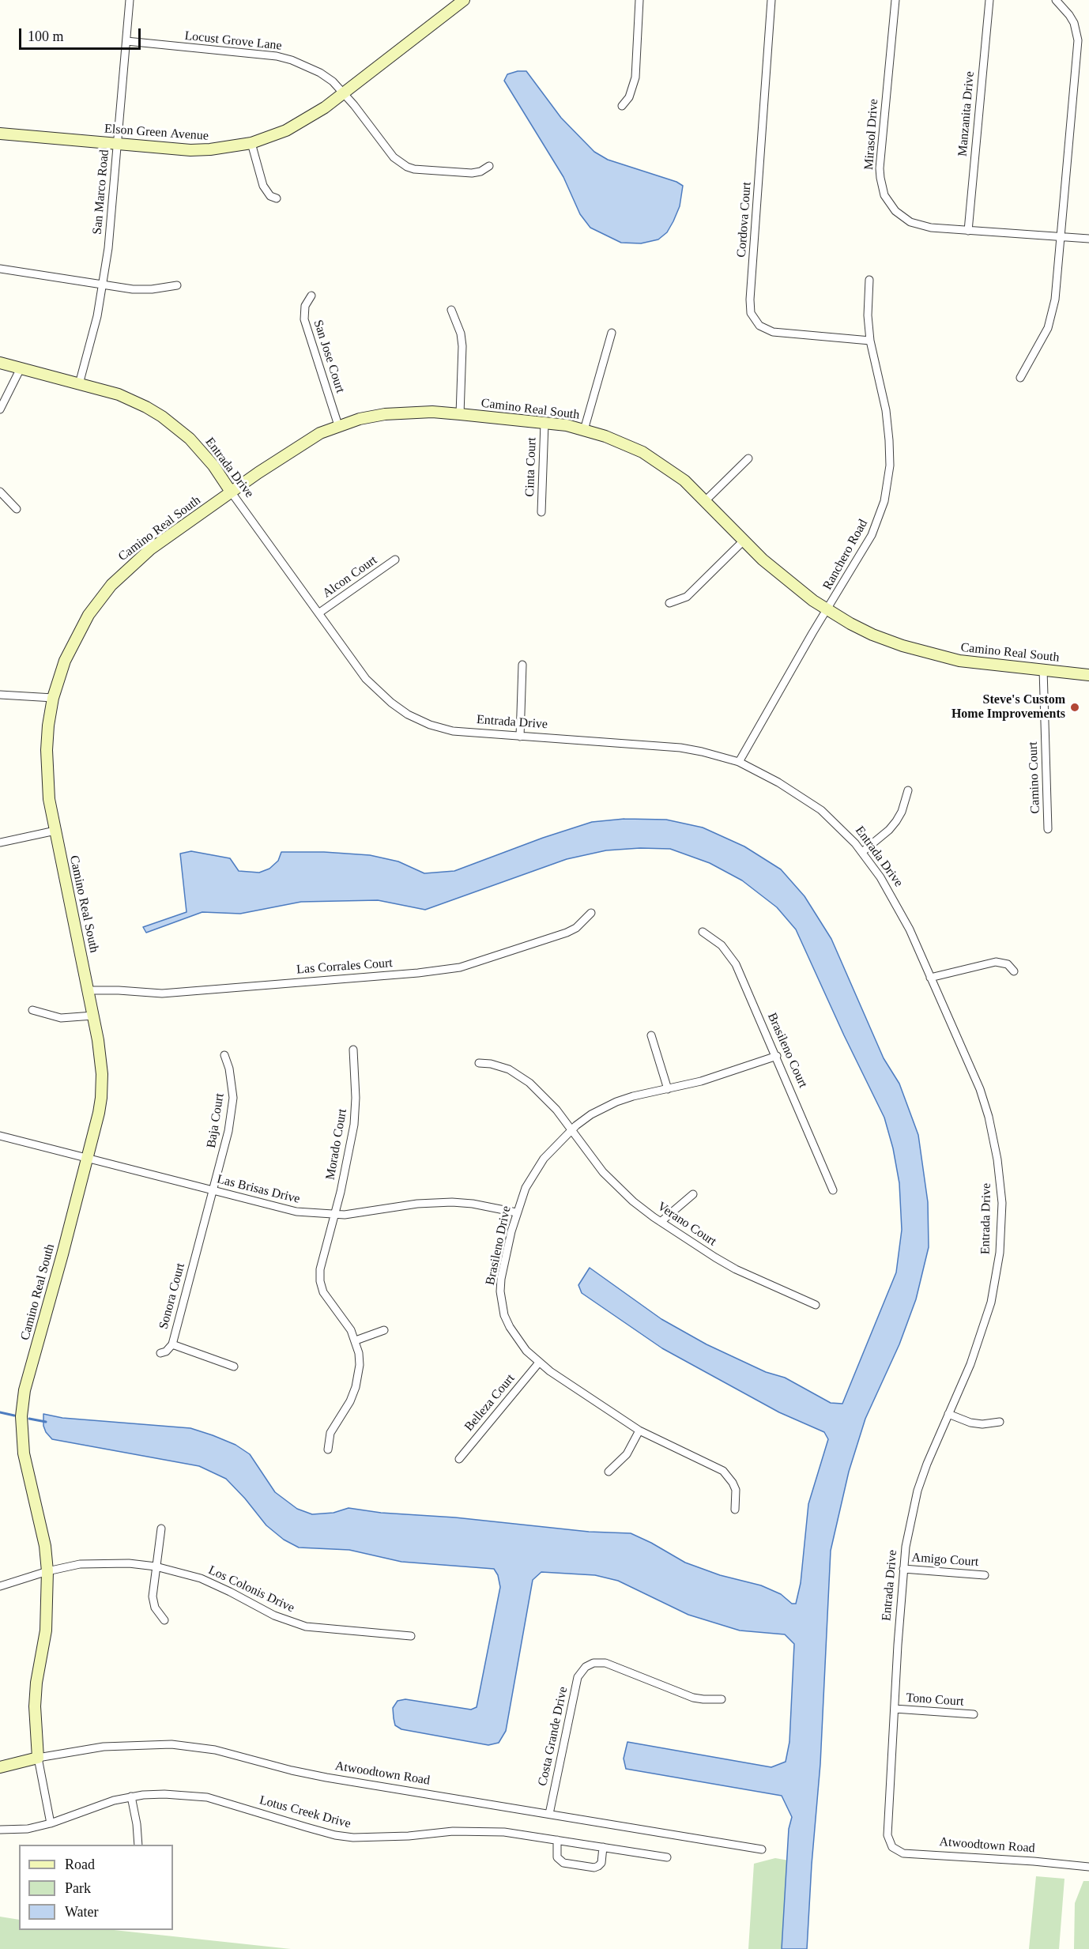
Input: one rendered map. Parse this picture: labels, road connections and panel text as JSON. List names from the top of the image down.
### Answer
{
  "streets": {
    "street": [
      "Locust Grove Lane",
      "Manzanita Drive",
      "Elson Green Avenue",
      "Mirasol Drive",
      "San Marco Road",
      "Cordova Court",
      "San Jose Court",
      "Camino Real South",
      "Cinta Court",
      "Entrada Drive",
      "Ranchero Road",
      "Alcon Court",
      "Camino Court",
      "Las Corrales Court",
      "Brasileno Court",
      "Baja Court",
      "Morado Court",
      "Las Brisas Drive",
      "Verano Court",
      "Brasileno Drive",
      "Sonora Court",
      "Belleza Court",
      "Amigo Court",
      "Los Colonis Drive",
      "Tono Court",
      "Costa Grande Drive",
      "Atwoodtown Road",
      "Lotus Creek Drive"
    ]
  },
  "crossings": [
    ["Locust Grove Lane", "Elson Green Avenue"],
    ["Locust Grove Lane", "San Marco Road"],
    ["Manzanita Drive", "Mirasol Drive"],
    ["Elson Green Avenue", "San Marco Road"],
    ["San Marco Road", "Entrada Drive"],
    ["Cordova Court", "Ranchero Road"],
    ["San Jose Court", "Camino Real South"],
    ["Camino Real South", "Cinta Court"],
    ["Camino Real South", "Entrada Drive"],
    ["Camino Real South", "Ranchero Road"],
    ["Camino Real South", "Camino Court"],
    ["Camino Real South", "Las Corrales Court"],
    ["Camino Real South", "Las Brisas Drive"],
    ["Camino Real South", "Los Colonis Drive"],
    ["Camino Real South", "Atwoodtown Road"],
    ["Camino Real South", "Lotus Creek Drive"],
    ["Entrada Drive", "Ranchero Road"],
    ["Entrada Drive", "Alcon Court"],
    ["Entrada Drive", "Amigo Court"],
    ["Entrada Drive", "Tono Court"],
    ["Entrada Drive", "Atwoodtown Road"],
    ["Brasileno Court", "Brasileno Drive"],
    ["Baja Court", "Las Brisas Drive"],
    ["Baja Court", "Sonora Court"],
    ["Morado Court", "Las Brisas Drive"],
    ["Las Brisas Drive", "Brasileno Drive"],
    ["Las Brisas Drive", "Sonora Court"],
    ["Verano Court", "Brasileno Drive"],
    ["Brasileno Drive", "Belleza Court"],
    ["Costa Grande Drive", "Atwoodtown Road"]
  ],
  "places": ["Steve's Custom Home Improvements"],
  "legend": ["Road", "Park", "Water"],
  "scale_bar": "100 m"
}
